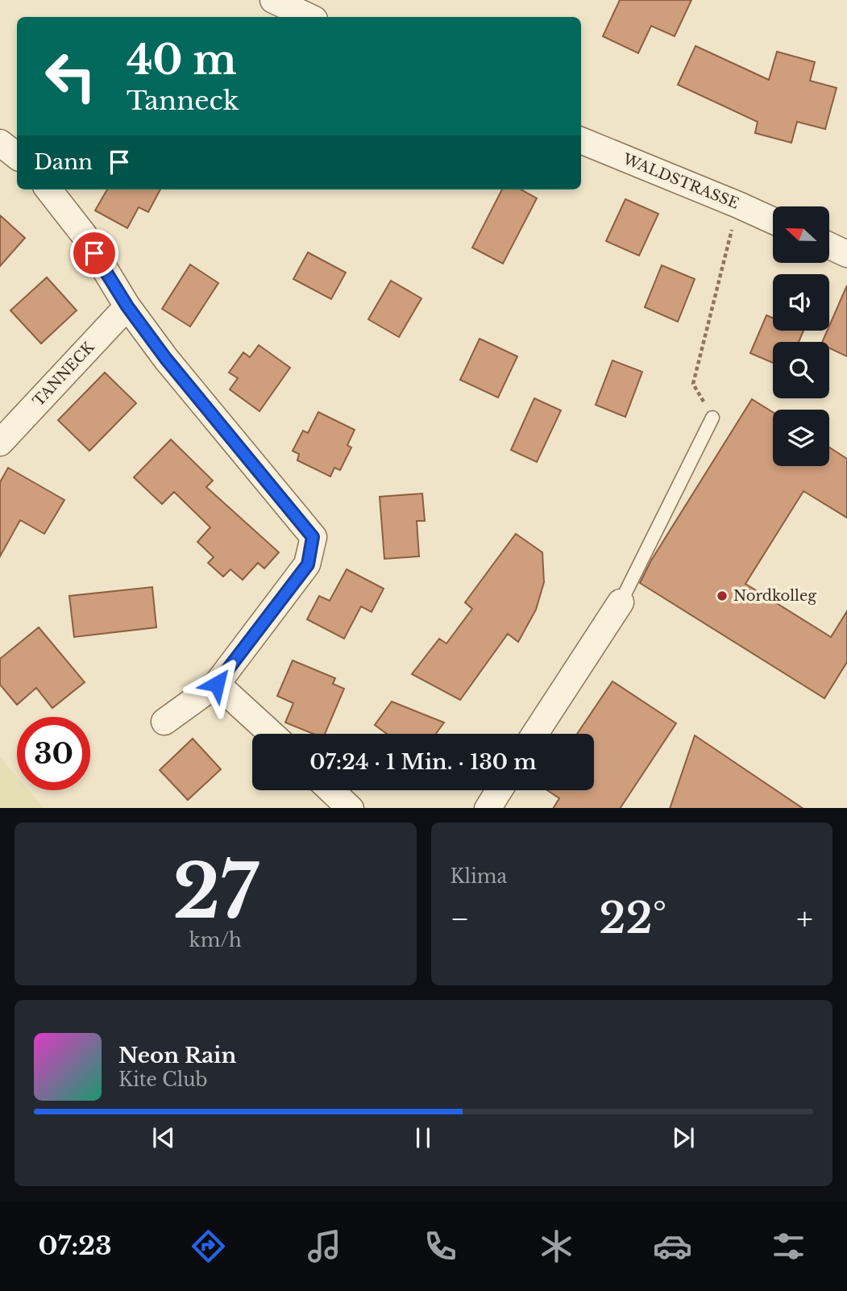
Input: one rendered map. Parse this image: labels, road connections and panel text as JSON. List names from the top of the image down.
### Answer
{
  "streets": {
    "street": ["WALDSTRASSE", "TANNECK"]
  },
  "places": ["Nordkolleg"],
  "north": "left",
  "page": {
    "turn": ["40 m", "Tanneck"],
    "then": "Dann",
    "limit": "30",
    "trip": "07:24 · 1 Min. · 130 m",
    "tile": [
      ["27", "km/h"],
      "Klima"
    ],
    "heat": ["−", "22°", "+"],
    "song": ["Neon Rain", "Kite Club"],
    "tabs": "07:23"
  }
}
